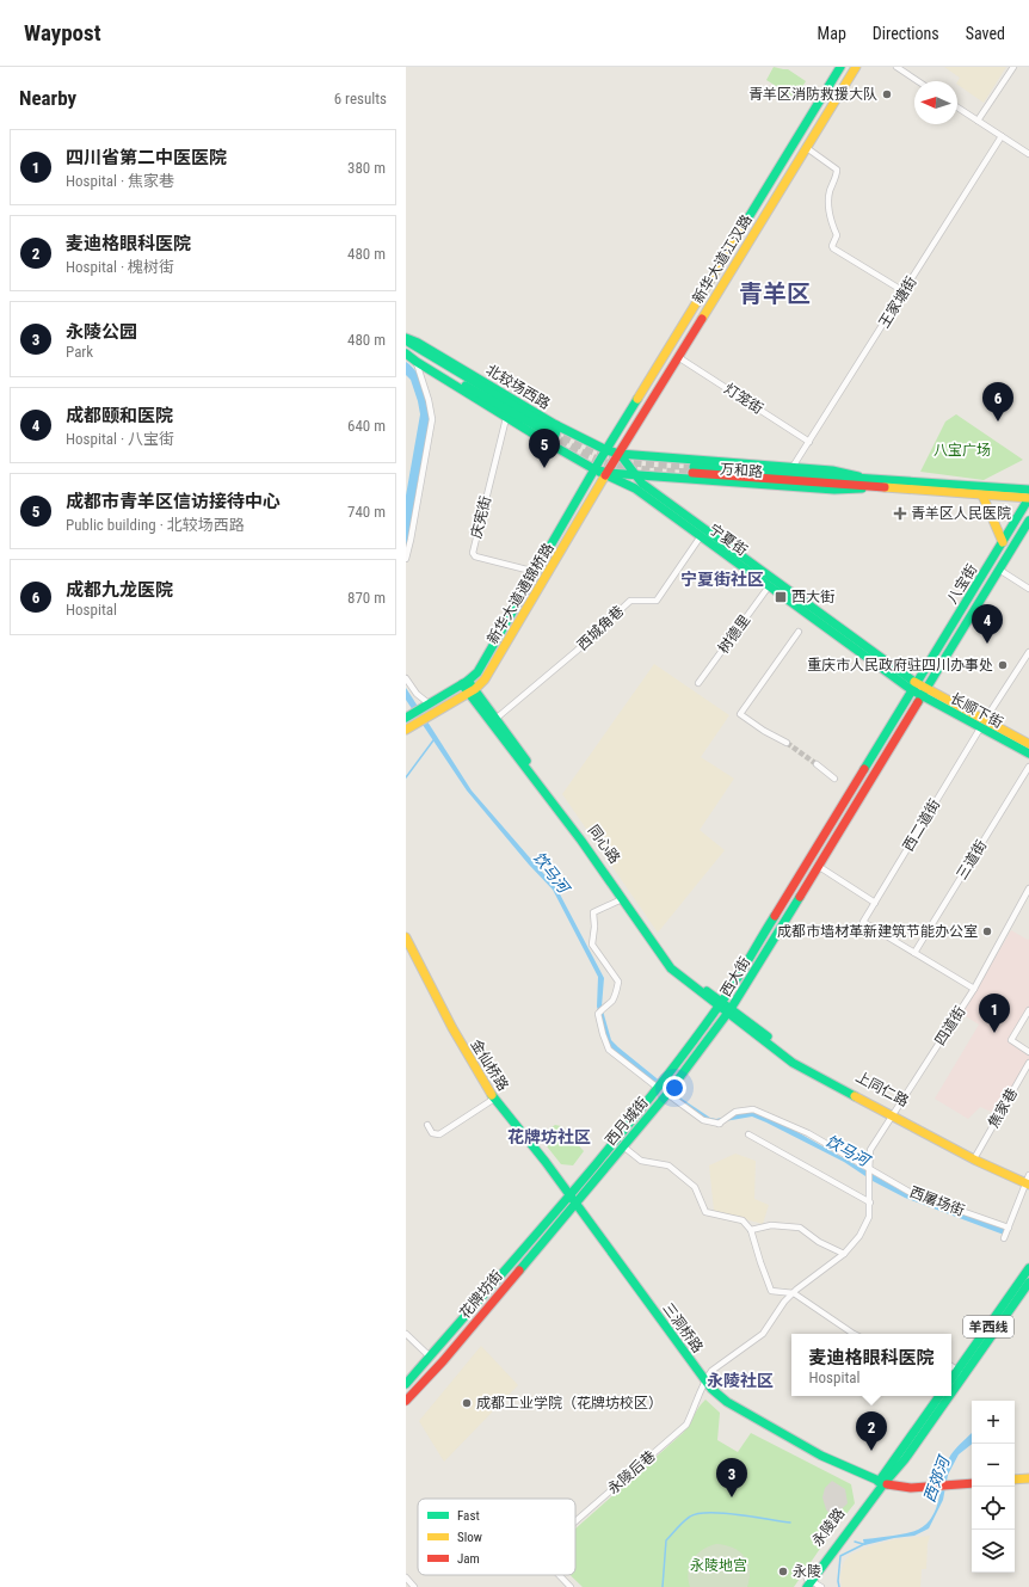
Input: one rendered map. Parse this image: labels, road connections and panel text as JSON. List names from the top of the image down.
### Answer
{
  "streets": {
    "main road": [
      "新华大道江汉路",
      "北较场西路",
      "万和路",
      "宁夏街",
      "八宝街",
      "新华大道通锦桥路",
      "长顺下街",
      "同心路",
      "西大街",
      "金仙桥路",
      "上同仁路",
      "西月城街",
      "花牌坊街",
      "羊西线",
      "三洞桥路",
      "永陵路"
    ],
    "street": [
      "王家塘街",
      "灯笼街",
      "庆宪街",
      "西城角巷",
      "树德里",
      "西二道街",
      "三道街",
      "四道街",
      "焦家巷",
      "西屠场街",
      "永陵后巷"
    ]
  },
  "crossings": [
    ["新华大道江汉路", "北较场西路"],
    ["新华大道江汉路", "灯笼街"],
    ["新华大道江汉路", "万和路"],
    ["新华大道江汉路", "宁夏街"],
    ["新华大道江汉路", "新华大道通锦桥路"],
    ["王家塘街", "灯笼街"],
    ["王家塘街", "万和路"],
    ["北较场西路", "万和路"],
    ["北较场西路", "庆宪街"],
    ["北较场西路", "宁夏街"],
    ["北较场西路", "新华大道通锦桥路"],
    ["万和路", "宁夏街"],
    ["万和路", "八宝街"],
    ["万和路", "新华大道通锦桥路"],
    ["庆宪街", "新华大道通锦桥路"],
    ["宁夏街", "八宝街"],
    ["宁夏街", "新华大道通锦桥路"],
    ["宁夏街", "西城角巷"],
    ["宁夏街", "树德里"],
    ["宁夏街", "长顺下街"],
    ["宁夏街", "西大街"],
    ["八宝街", "长顺下街"],
    ["八宝街", "西大街"],
    ["西城角巷", "同心路"],
    ["长顺下街", "西二道街"],
    ["长顺下街", "西大街"],
    ["西二道街", "三道街"],
    ["同心路", "西大街"],
    ["同心路", "上同仁路"],
    ["同心路", "西月城街"],
    ["西大街", "上同仁路"],
    ["西大街", "西月城街"],
    ["四道街", "上同仁路"],
    ["四道街", "西屠场街"],
    ["四道街", "三洞桥路"],
    ["四道街", "永陵后巷"],
    ["金仙桥路", "西月城街"],
    ["金仙桥路", "花牌坊街"],
    ["金仙桥路", "三洞桥路"],
    ["上同仁路", "焦家巷"],
    ["上同仁路", "西月城街"],
    ["西月城街", "西屠场街"],
    ["西月城街", "花牌坊街"],
    ["西月城街", "三洞桥路"],
    ["花牌坊街", "三洞桥路"],
    ["羊西线", "三洞桥路"],
    ["羊西线", "永陵路"],
    ["三洞桥路", "永陵后巷"],
    ["三洞桥路", "永陵路"]
  ],
  "districts": [
    "青羊区",
    "宁夏街社区",
    "花牌坊社区",
    "永陵社区"
  ],
  "water": ["饮马河", "西郊河"],
  "parks": ["八宝广场", "永陵地宫"],
  "places": {
    "other": [
      "青羊区消防救援大队",
      "重庆市人民政府驻四川办事处",
      "成都市墙材革新建筑节能办公室",
      "成都工业学院（花牌坊校区）",
      "永陵"
    ],
    "health": ["青羊区人民医院"],
    "transit": ["西大街"]
  },
  "legend": ["Fast", "Slow", "Jam"],
  "north": "left",
  "page": {
    "header": "Waypost",
    "nav": ["Map", "Directions", "Saved"],
    "heading": ["Nearby", "6 results"],
    "list": [
      {
        "mark": "1",
        "name": "四川省第二中医医院",
        "note": "Hospital · 焦家巷",
        "value": "380 m"
      },
      {
        "mark": "2",
        "name": "麦迪格眼科医院",
        "note": "Hospital · 槐树街",
        "value": "480 m"
      },
      {
        "mark": "3",
        "name": "永陵公园",
        "note": "Park",
        "value": "480 m"
      },
      {
        "mark": "4",
        "name": "成都颐和医院",
        "note": "Hospital · 八宝街",
        "value": "640 m"
      },
      {
        "mark": "5",
        "name": "成都市青羊区信访接待中心",
        "note": "Public building · 北较场西路",
        "value": "740 m"
      },
      {
        "mark": "6",
        "name": "成都九龙医院",
        "note": "Hospital",
        "value": "870 m"
      }
    ],
    "pins": [
      "6",
      "5",
      "4",
      "1",
      "2",
      "3"
    ],
    "popup": ["麦迪格眼科医院", "Hospital"],
    "map_buttons": ["+", "−"]
  }
}
